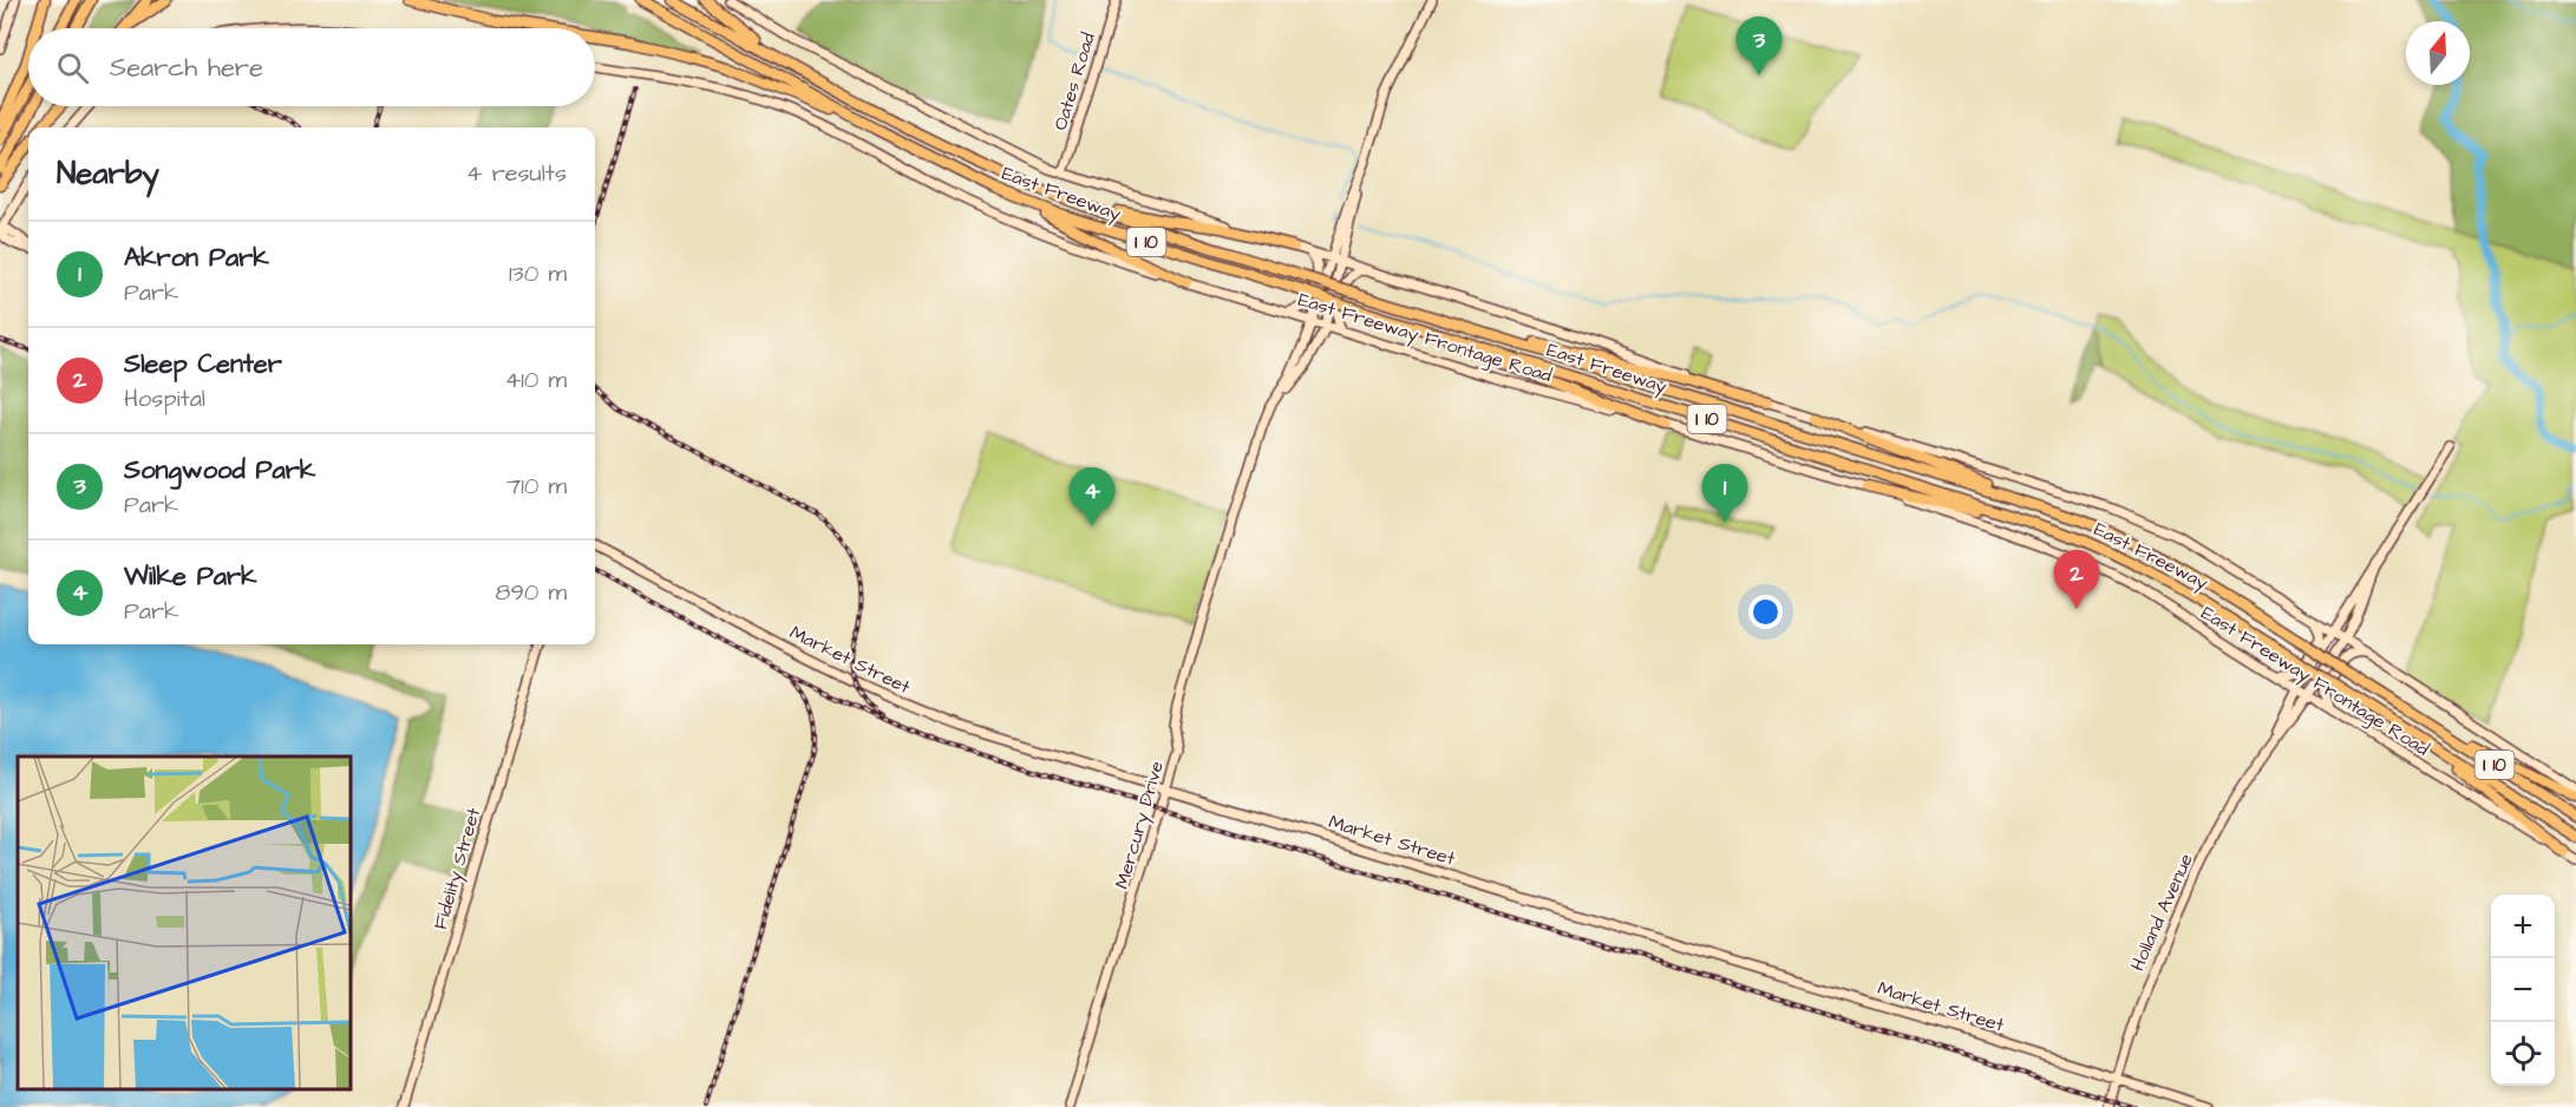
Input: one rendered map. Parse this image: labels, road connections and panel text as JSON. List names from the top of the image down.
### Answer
{
  "streets": {
    "highway": ["East Freeway", "I 10"],
    "main road": [
      "Oates Road",
      "East Freeway Frontage Road",
      "Market Street",
      "Mercury Drive",
      "Fidelity Street",
      "Holland Avenue"
    ]
  },
  "crossings": [
    ["East Freeway Frontage Road", "Mercury Drive"],
    ["East Freeway Frontage Road", "Holland Avenue"],
    ["Market Street", "Mercury Drive"],
    ["Market Street", "Holland Avenue"]
  ],
  "north": "top",
  "page": {
    "pins": [
      "3",
      "1",
      "4",
      "2"
    ],
    "search": "Search here",
    "heading": ["Nearby", "4 results"],
    "list": [
      {
        "mark": "1",
        "name": "Akron Park",
        "note": "Park",
        "value": "130 m"
      },
      {
        "mark": "2",
        "name": "Sleep Center",
        "note": "Hospital",
        "value": "410 m"
      },
      {
        "mark": "3",
        "name": "Songwood Park",
        "note": "Park",
        "value": "710 m"
      },
      {
        "mark": "4",
        "name": "Wilke Park",
        "note": "Park",
        "value": "890 m"
      }
    ],
    "map_buttons": ["+", "−"]
  }
}
